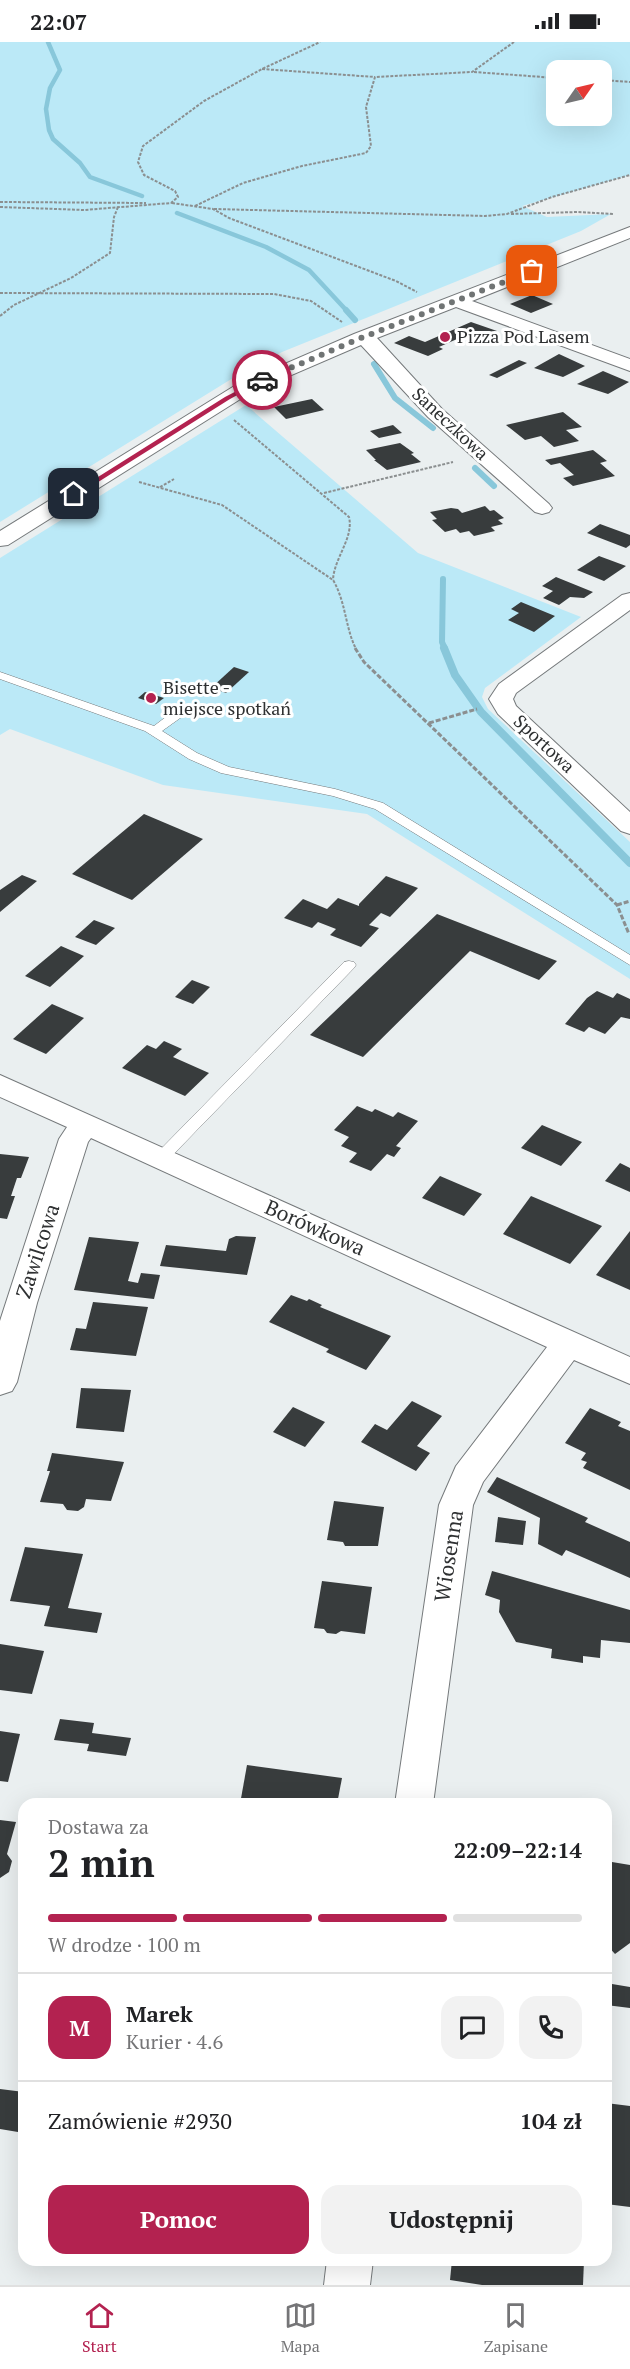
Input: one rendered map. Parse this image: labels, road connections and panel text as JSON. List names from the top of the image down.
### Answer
{
  "streets": {
    "street": [
      "Saneczkowa",
      "Sportowa",
      "Borówkowa",
      "Zawilcowa",
      "Wiosenna"
    ]
  },
  "crossings": [
    ["Borówkowa", "Zawilcowa"],
    ["Borówkowa", "Wiosenna"]
  ],
  "places": ["Pizza Pod Lasem", "Bisette - miejsce spotkań"],
  "north": "top right",
  "page": {
    "status": "22:07",
    "heading": ["2 min", "Dostawa za", "22:09–22:14"],
    "panel": [
      "Marek",
      "Kurier · 4.6",
      "Zamówienie #2930",
      "104 zł"
    ],
    "bar": "W drodze · 100 m",
    "round": "M",
    "buttons": ["Pomoc", "Udostępnij"],
    "tabs": ["Start", "Mapa", "Zapisane"]
  }
}
